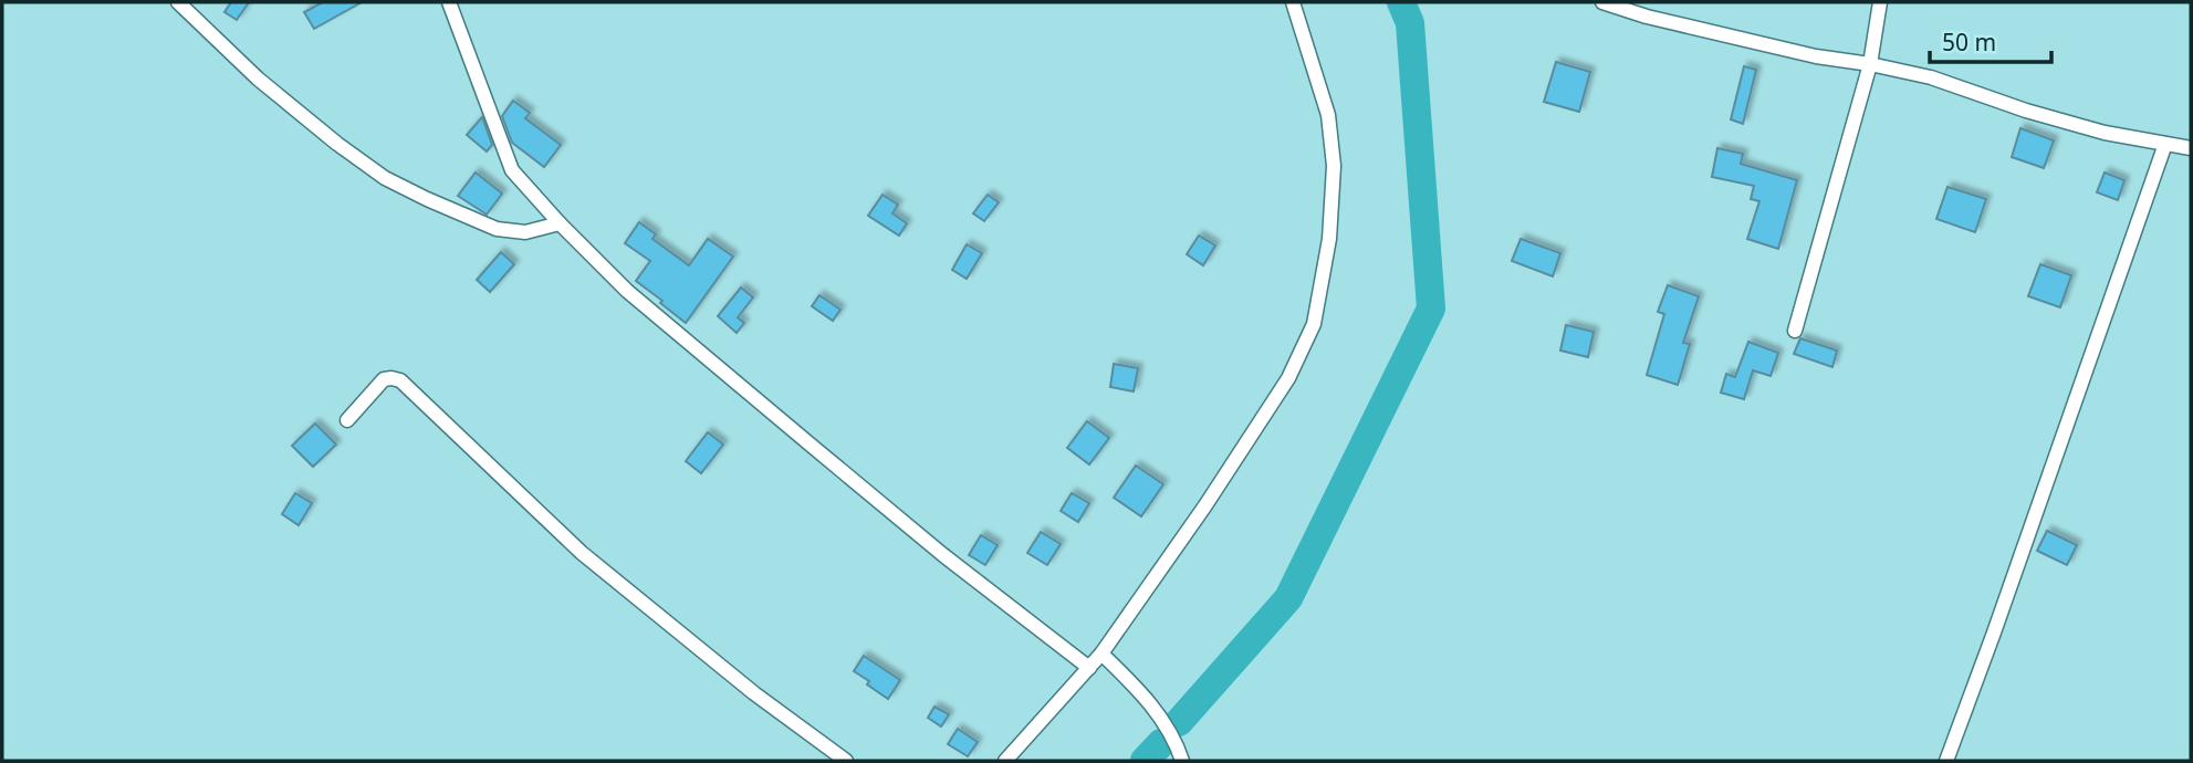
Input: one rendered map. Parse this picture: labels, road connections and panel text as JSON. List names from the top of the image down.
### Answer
{
  "scale_bar": "50 m"
}
